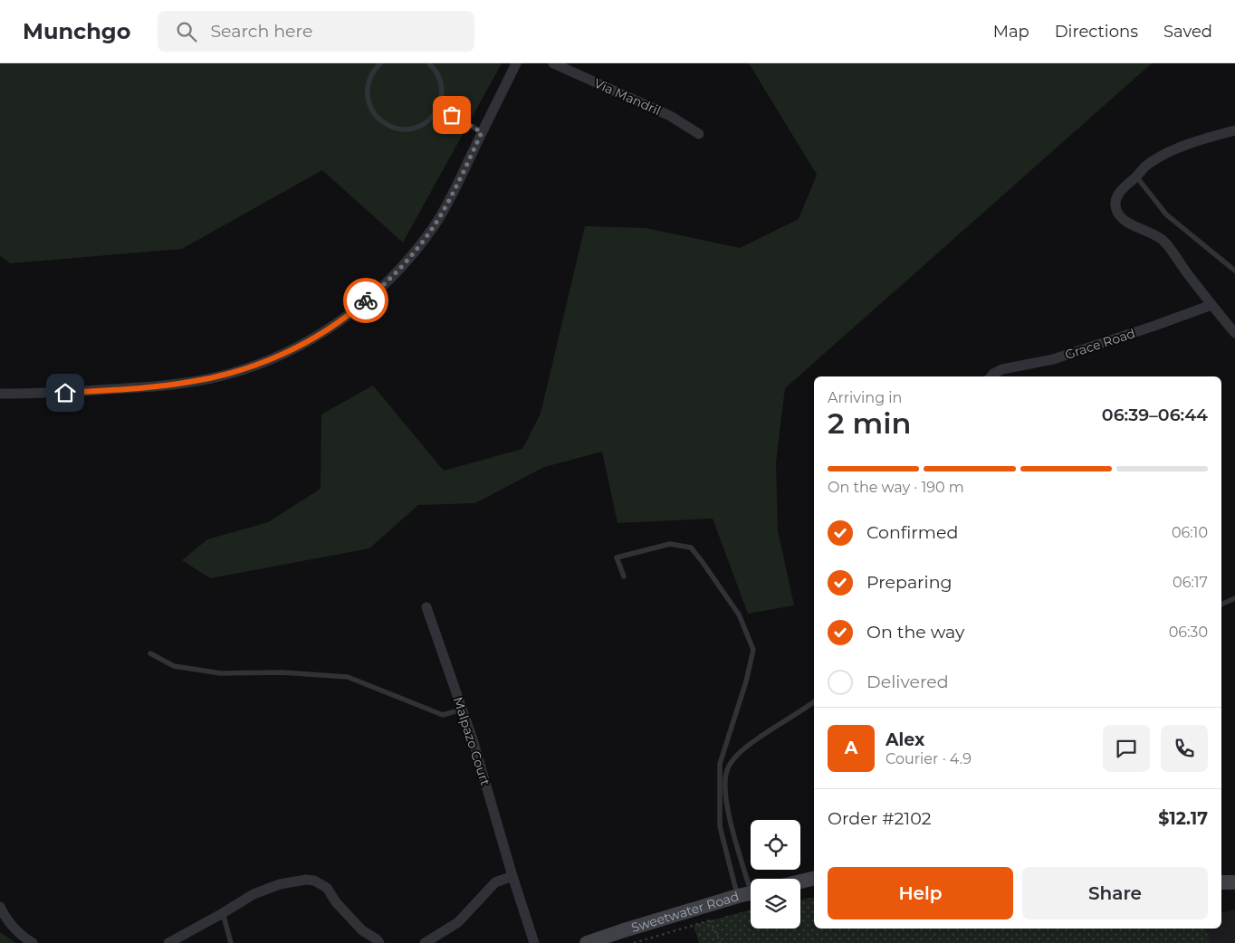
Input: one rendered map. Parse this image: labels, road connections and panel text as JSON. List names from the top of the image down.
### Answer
{
  "streets": {
    "main road": ["Sweetwater Road"],
    "street": ["Via Mandril", "Grace Road", "Malpazo Court"]
  },
  "page": {
    "header": "Munchgo",
    "search": "Search here",
    "nav": ["Map", "Directions", "Saved"],
    "heading": ["2 min", "Arriving in", "06:39–06:44"],
    "panel": [
      "Alex",
      "Courier · 4.9",
      "Order #2102",
      "$12.17"
    ],
    "bar": "On the way · 190 m",
    "list": [
      ["Confirmed", "06:10"],
      ["Preparing", "06:17"],
      ["On the way", "06:30"],
      "Delivered"
    ],
    "round": "A",
    "buttons": ["Help", "Share"]
  }
}
